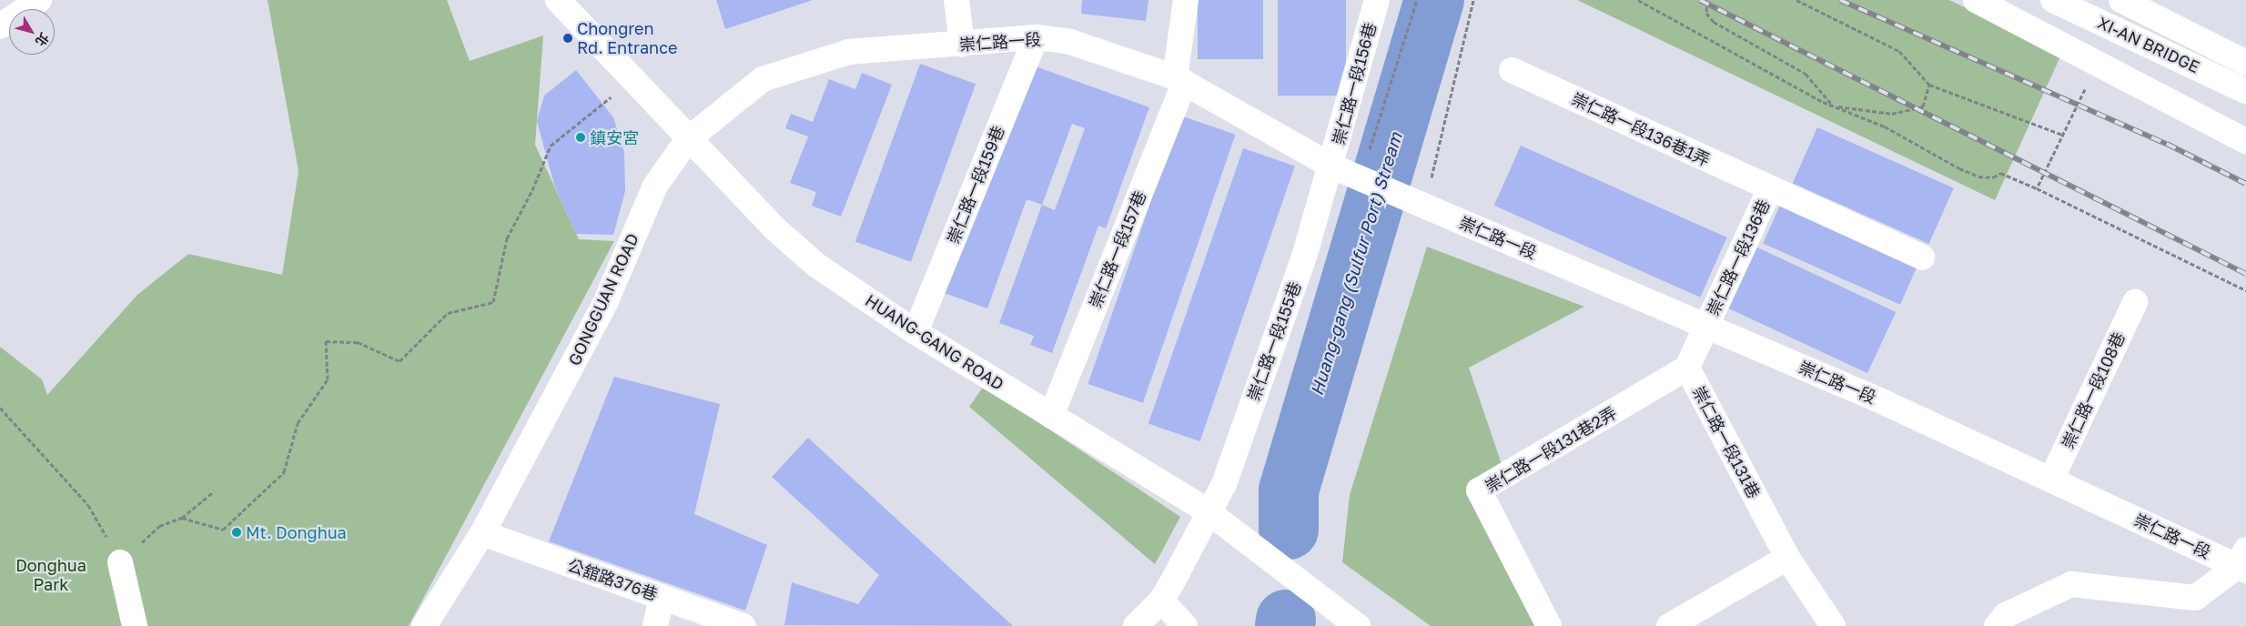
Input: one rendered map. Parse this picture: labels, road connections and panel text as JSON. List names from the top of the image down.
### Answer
{
  "streets": {
    "street": [
      "崇仁路一段",
      "XI-AN BRIDGE",
      "崇仁路一段156巷",
      "崇仁路一段136巷1弄",
      "崇仁路一段159巷",
      "崇仁路一段157巷",
      "崇仁路一段136巷",
      "GONGGUAN ROAD",
      "崇仁路一段155巷",
      "HUANG-GANG ROAD",
      "崇仁路一段108巷",
      "崇仁路一段131巷",
      "崇仁路一段131巷2弄",
      "公舘路376巷"
    ]
  },
  "crossings": [
    ["崇仁路一段", "崇仁路一段156巷"],
    ["崇仁路一段", "崇仁路一段159巷"],
    ["崇仁路一段", "崇仁路一段157巷"],
    ["崇仁路一段", "崇仁路一段136巷"],
    ["崇仁路一段", "GONGGUAN ROAD"],
    ["崇仁路一段", "崇仁路一段155巷"],
    ["崇仁路一段", "HUANG-GANG ROAD"],
    ["崇仁路一段", "崇仁路一段108巷"],
    ["崇仁路一段", "崇仁路一段131巷"],
    ["崇仁路一段156巷", "崇仁路一段155巷"],
    ["崇仁路一段136巷1弄", "崇仁路一段136巷"],
    ["崇仁路一段159巷", "HUANG-GANG ROAD"],
    ["崇仁路一段157巷", "HUANG-GANG ROAD"],
    ["崇仁路一段136巷", "崇仁路一段131巷"],
    ["GONGGUAN ROAD", "HUANG-GANG ROAD"],
    ["GONGGUAN ROAD", "公舘路376巷"],
    ["崇仁路一段155巷", "HUANG-GANG ROAD"],
    ["崇仁路一段131巷", "崇仁路一段131巷2弄"]
  ],
  "water": ["Huang-gang (Sulfur Port) Stream"],
  "parks": ["Donghua Park"],
  "places": ["Chongren Rd. Entrance", "鎮安宮", "Mt. Donghua"],
  "north": "bottom right"
}
